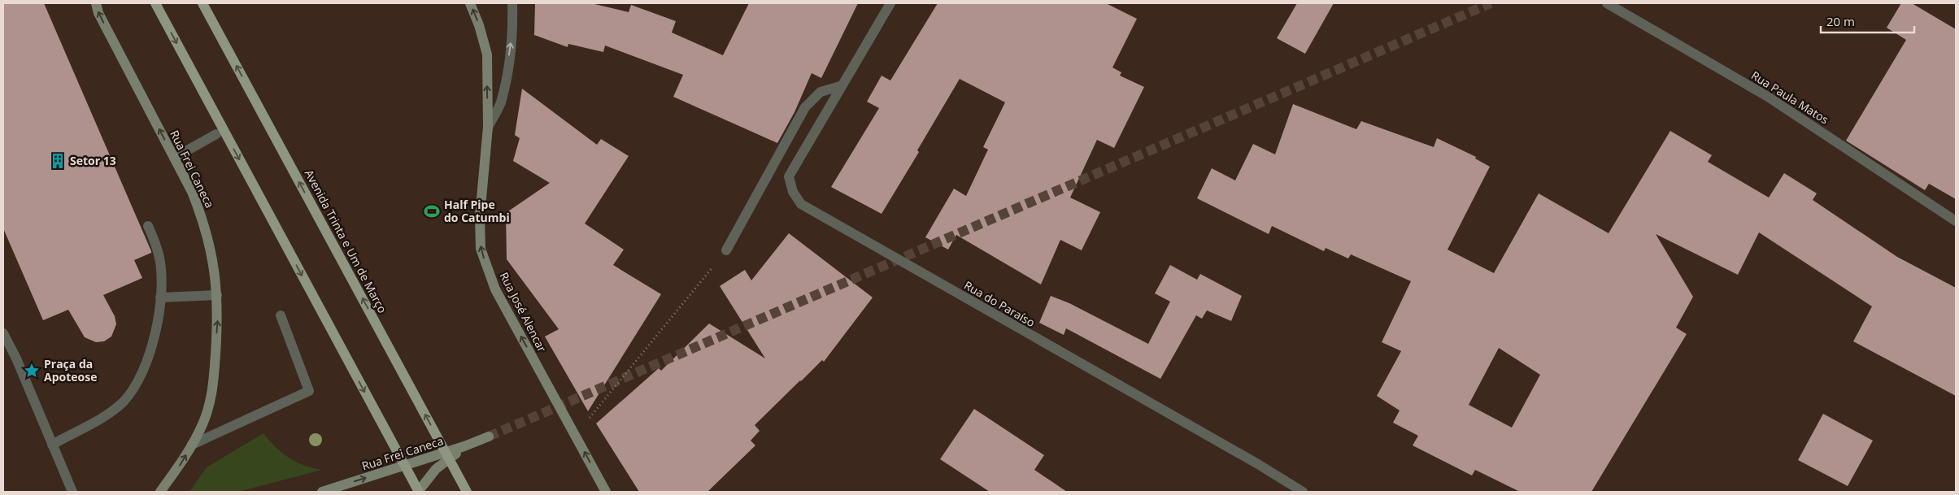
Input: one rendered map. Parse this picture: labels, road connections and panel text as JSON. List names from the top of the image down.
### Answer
{
  "streets": {
    "main road": ["Avenida Trinta e Um de Março"],
    "street": [
      "Rua Paula Matos",
      "Rua Frei Caneca",
      "Rua do Paraíso",
      "Rua José Alencar"
    ]
  },
  "one_way": ["Rua José Alencar"],
  "places": {
    "building": ["Setor 13"],
    "sports": ["Half Pipe do Catumbi"],
    "place": ["Praça da Apoteose"]
  },
  "scale_bar": "20 m"
}
